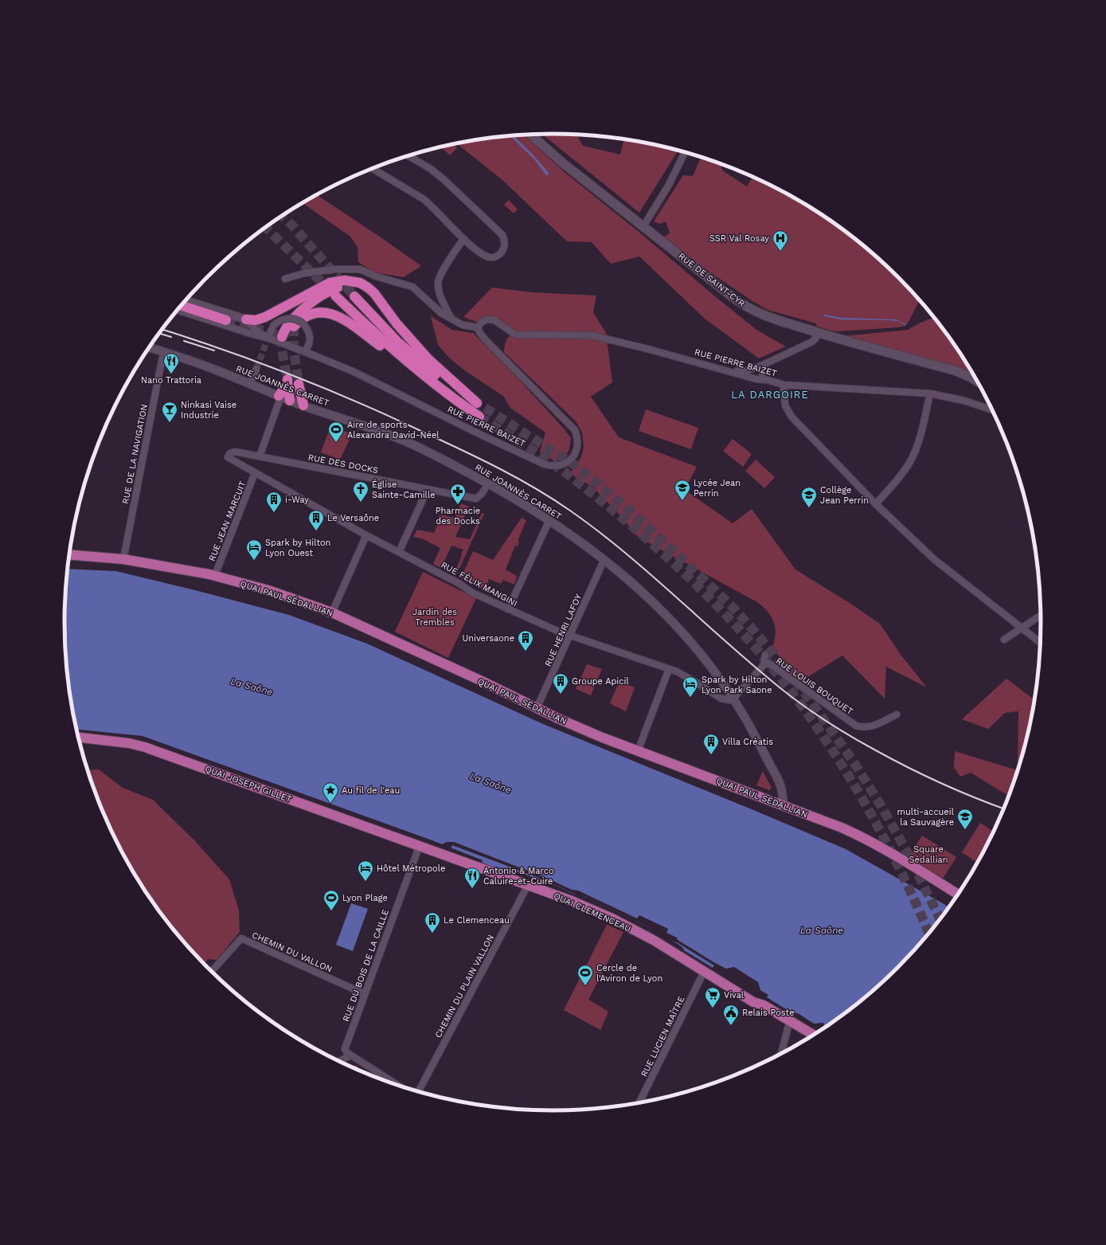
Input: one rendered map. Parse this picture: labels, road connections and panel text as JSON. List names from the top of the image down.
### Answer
{
  "streets": {
    "main road": [
      "RUE DE SAINT-CYR",
      "QUAI PAUL SÉDALLIAN",
      "QUAI JOSEPH GILLET",
      "QUAI CLEMENCEAU"
    ],
    "street": [
      "RUE PIERRE BAIZET",
      "RUE JOANNÈS CARRET",
      "RUE DE LA NAVIGATION",
      "RUE DES DOCKS",
      "RUE JEAN MARCUIT",
      "RUE FÉLIX MANGINI",
      "RUE HENRI LAFOY",
      "RUE LOUIS BOUQUET",
      "CHEMIN DU VALLON",
      "RUE DU BOIS DE LA CAILLE",
      "CHEMIN DU PLAIN VALLON",
      "RUE LUCIEN MAÎTRE"
    ]
  },
  "crossings": [
    ["RUE JOANNÈS CARRET", "RUE DE LA NAVIGATION"],
    ["RUE JOANNÈS CARRET", "RUE DES DOCKS"],
    ["RUE JOANNÈS CARRET", "RUE FÉLIX MANGINI"],
    ["RUE JOANNÈS CARRET", "QUAI PAUL SÉDALLIAN"],
    ["RUE JOANNÈS CARRET", "RUE HENRI LAFOY"],
    ["RUE JOANNÈS CARRET", "RUE LOUIS BOUQUET"],
    ["RUE DE LA NAVIGATION", "QUAI PAUL SÉDALLIAN"],
    ["RUE DES DOCKS", "RUE FÉLIX MANGINI"],
    ["RUE JEAN MARCUIT", "RUE FÉLIX MANGINI"],
    ["RUE JEAN MARCUIT", "QUAI PAUL SÉDALLIAN"],
    ["RUE FÉLIX MANGINI", "RUE HENRI LAFOY"],
    ["RUE FÉLIX MANGINI", "RUE LOUIS BOUQUET"],
    ["QUAI PAUL SÉDALLIAN", "RUE HENRI LAFOY"],
    ["QUAI JOSEPH GILLET", "QUAI CLEMENCEAU"],
    ["QUAI JOSEPH GILLET", "RUE DU BOIS DE LA CAILLE"],
    ["QUAI CLEMENCEAU", "RUE DU BOIS DE LA CAILLE"],
    ["QUAI CLEMENCEAU", "CHEMIN DU PLAIN VALLON"],
    ["QUAI CLEMENCEAU", "RUE LUCIEN MAÎTRE"],
    ["CHEMIN DU VALLON", "RUE DU BOIS DE LA CAILLE"]
  ],
  "districts": ["LA DARGOIRE"],
  "water": ["La Saône"],
  "parks": ["Jardin des Trembles", "Square Sédallian"],
  "places": {
    "hospital": ["SSR Val Rosay"],
    "restaurant": ["Nano Trattoria", "Antonio & Marco Caluire-et-Cuire"],
    "bar": ["Ninkasi Vaise Industrie"],
    "sports": ["Aire de sports Alexandra David-Néel", "Lyon Plage", "Cercle de l'Aviron de Lyon"],
    "school or university": ["Lycée Jean Perrin", "Collège Jean Perrin", "multi-accueil la Sauvagère"],
    "church": ["Église Sainte-Camille"],
    "pharmacy": ["Pharmacie des Docks"],
    "building": [
      "i-Way",
      "Le Versaône",
      "Universaone",
      "Groupe Apicil",
      "Villa Créatis",
      "Le Clemenceau"
    ],
    "hotel": ["Spark by Hilton Lyon Ouest", "Spark by Hilton Lyon Park Saone", "Hôtel Métropole"],
    "place": ["Au fil de l'eau"],
    "supermarket": ["Vival"],
    "public building": ["Relais Poste"]
  }
}
